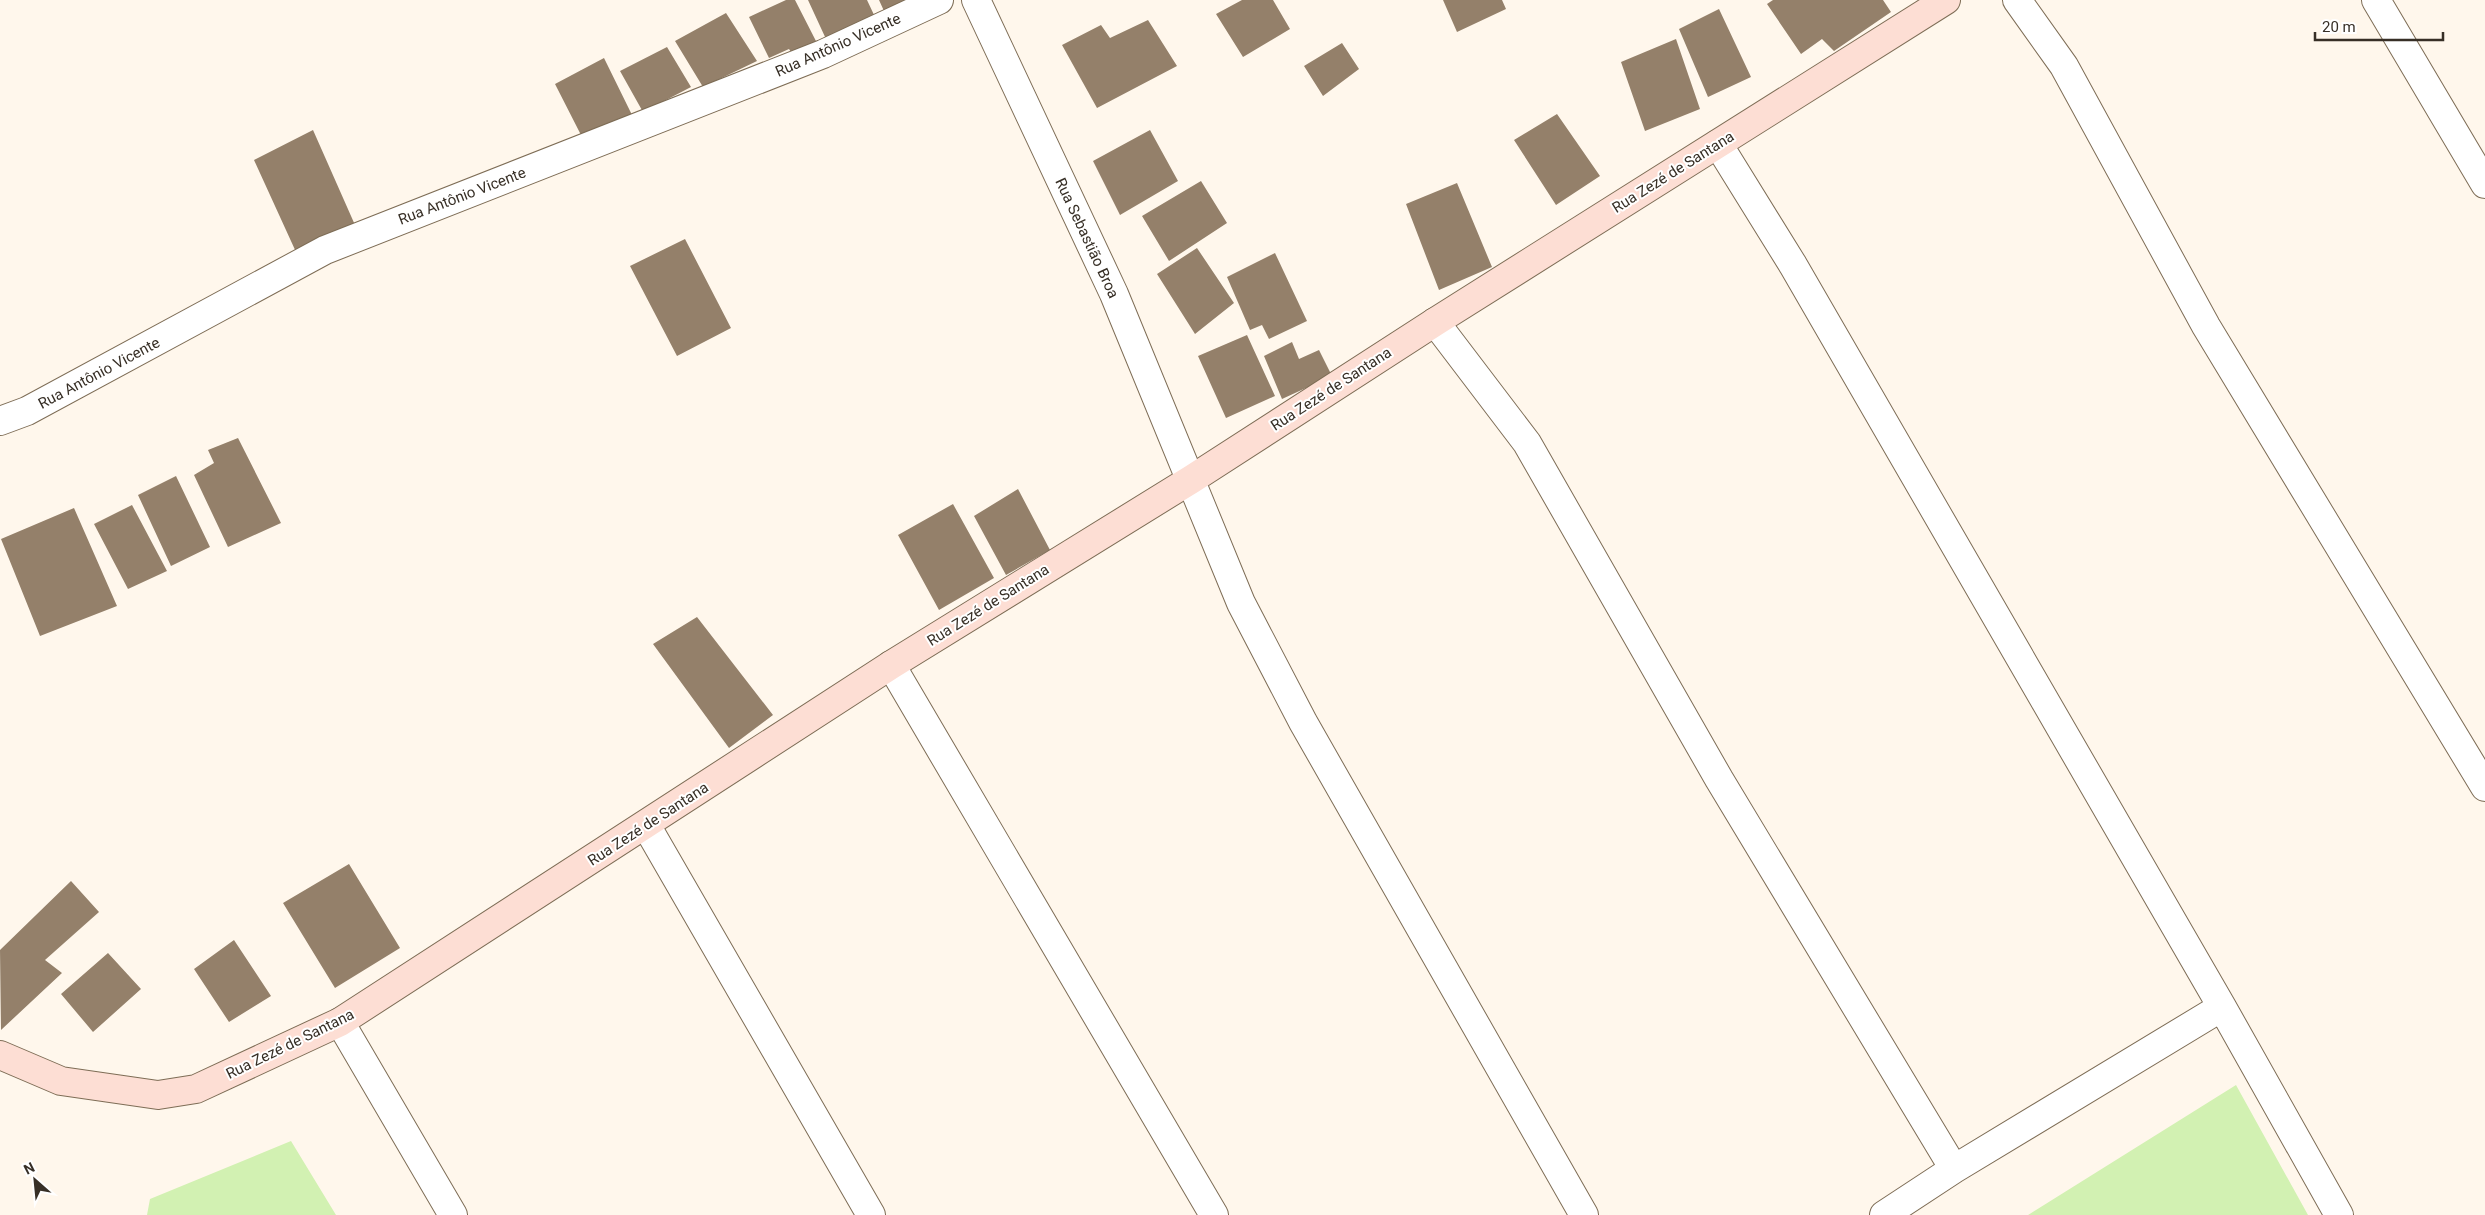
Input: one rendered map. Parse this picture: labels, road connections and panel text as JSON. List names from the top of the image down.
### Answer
{
  "streets": {
    "main road": ["Rua Zezé de Santana"],
    "street": ["Rua Antônio Vicente", "Rua Sebastião Broa"]
  },
  "crossings": [
    ["Rua Zezé de Santana", "Rua Sebastião Broa"]
  ],
  "scale_bar": "20 m",
  "north": "top left"
}
